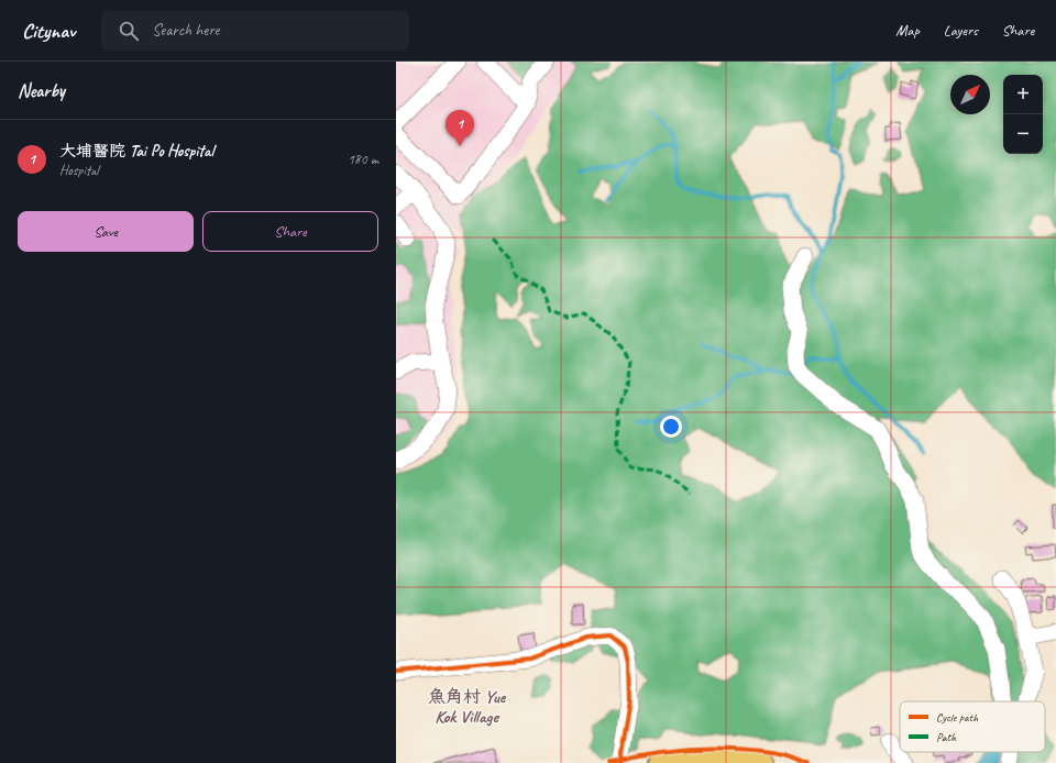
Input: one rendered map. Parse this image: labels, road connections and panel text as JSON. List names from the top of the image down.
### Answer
{
  "districts": ["魚角村 Yue Kok Village"],
  "legend": ["Cycle path", "Path"],
  "north": "top right",
  "page": {
    "header": "Citynav",
    "search": "Search here",
    "nav": ["Map", "Layers", "Share"],
    "heading": "Nearby",
    "map_buttons": ["+", "−"],
    "pins": "1",
    "list": [
      {
        "mark": "1",
        "name": "大埔醫院 Tai Po Hospital",
        "note": "Hospital",
        "value": "180 m"
      }
    ],
    "buttons": ["Save", "Share"]
  }
}
